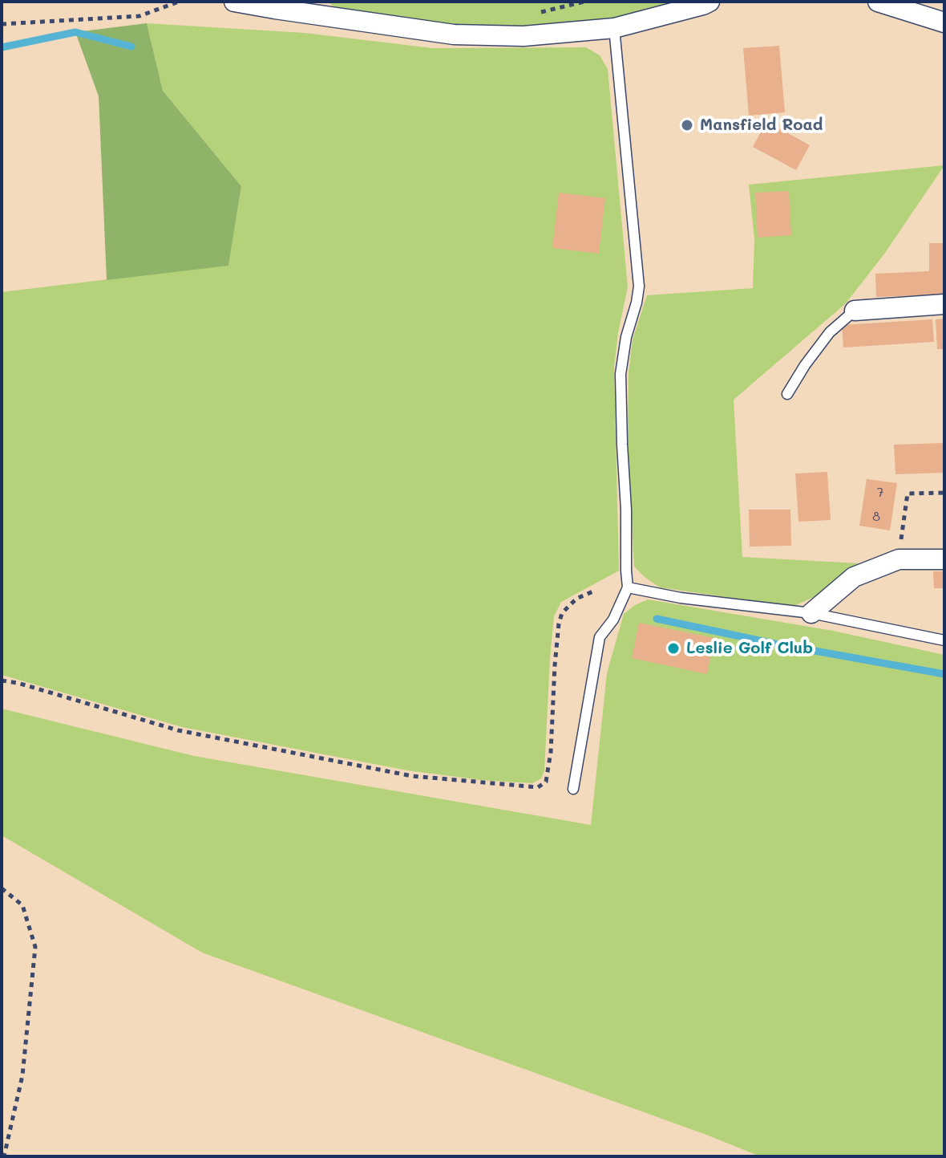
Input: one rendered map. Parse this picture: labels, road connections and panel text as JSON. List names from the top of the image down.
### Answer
{
  "places": ["Mansfield Road", "Leslie Golf Club"],
  "house_numbers": ["7", "8"]
}
